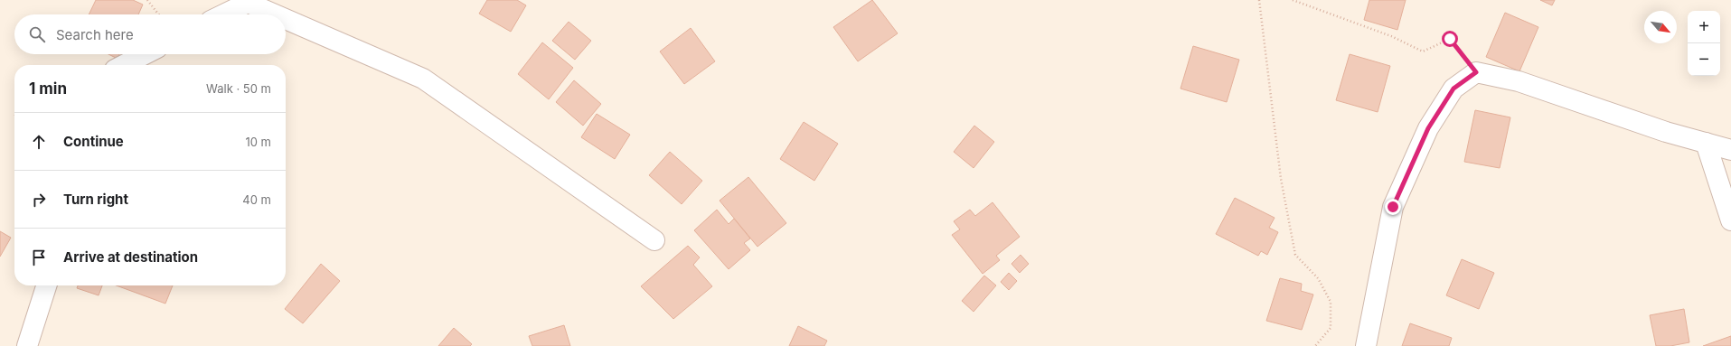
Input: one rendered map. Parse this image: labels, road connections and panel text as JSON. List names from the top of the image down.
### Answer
{
  "north": "bottom right",
  "page": {
    "map_buttons": ["+", "−"],
    "search": "Search here",
    "heading": ["1 min", "Walk · 50 m"],
    "list": [
      ["Continue", "10 m"],
      ["Turn right", "40 m"],
      "Arrive at destination"
    ]
  }
}
